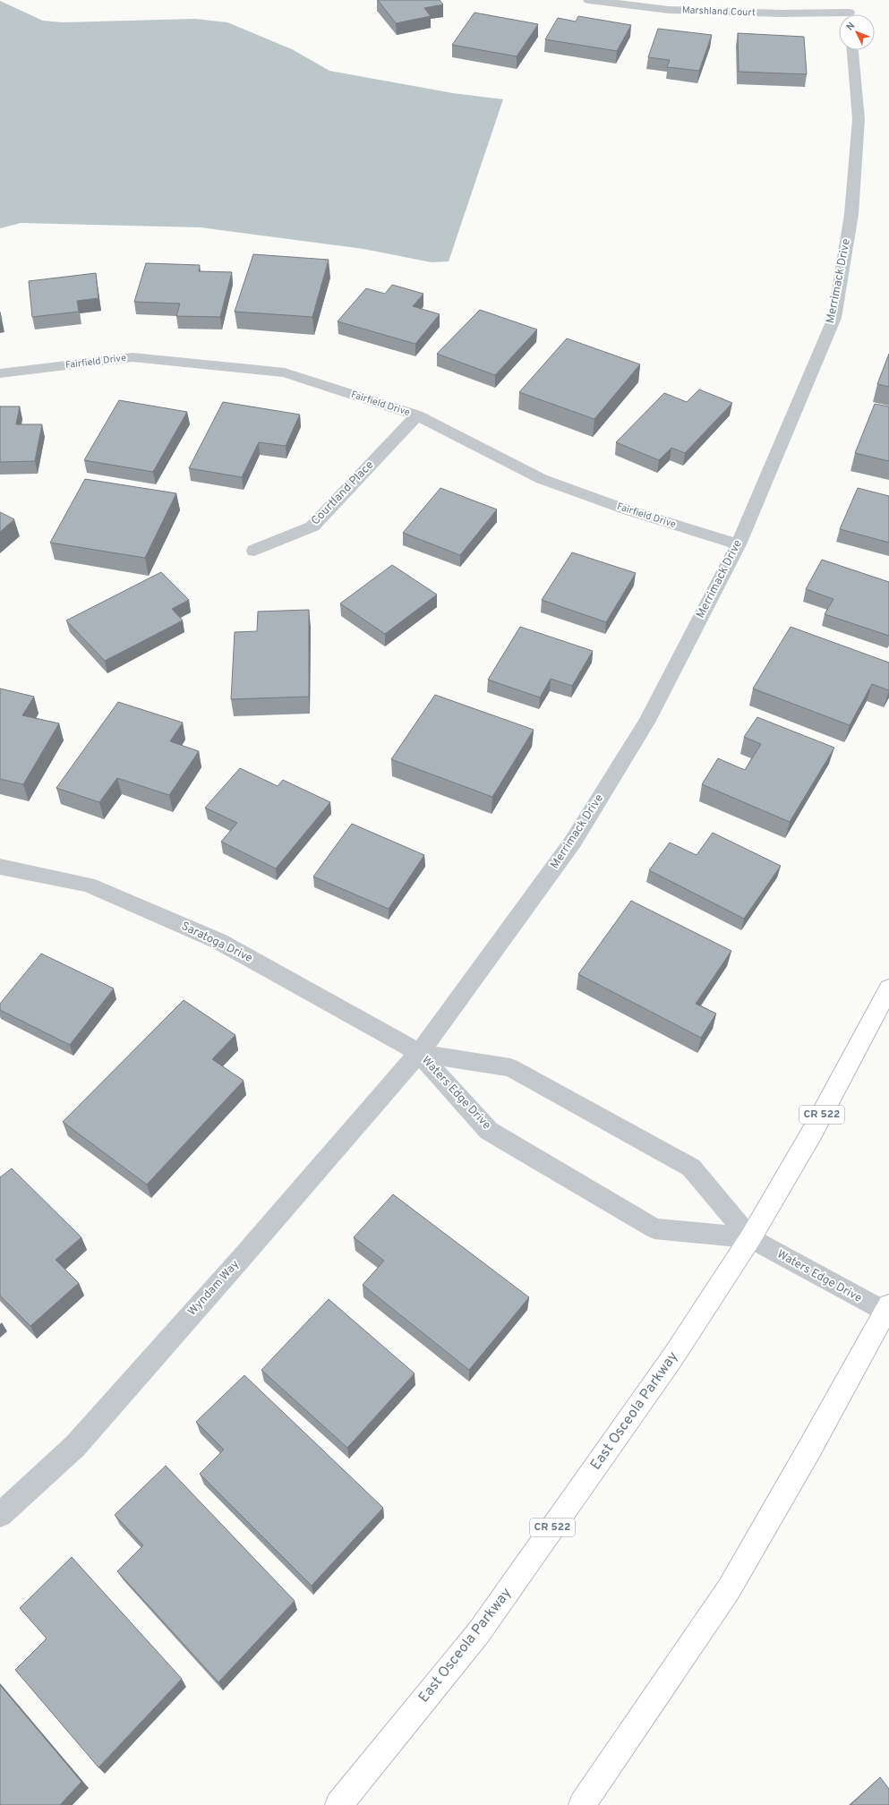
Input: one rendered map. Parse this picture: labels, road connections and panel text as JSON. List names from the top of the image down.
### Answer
{
  "streets": {
    "main road": ["CR 522", "East Osceola Parkway"],
    "street": [
      "Marshland Court",
      "Merrimack Drive",
      "Fairfield Drive",
      "Courtland Place",
      "Saratoga Drive",
      "Waters Edge Drive",
      "Wyndam Way"
    ]
  },
  "crossings": [
    ["Merrimack Drive", "Fairfield Drive"],
    ["Merrimack Drive", "Saratoga Drive"],
    ["Merrimack Drive", "Waters Edge Drive"],
    ["Merrimack Drive", "Wyndam Way"],
    ["Fairfield Drive", "Courtland Place"],
    ["Saratoga Drive", "Waters Edge Drive"],
    ["Saratoga Drive", "Wyndam Way"],
    ["Waters Edge Drive", "Wyndam Way"],
    ["Waters Edge Drive", "East Osceola Parkway"]
  ],
  "north": "top left"
}
